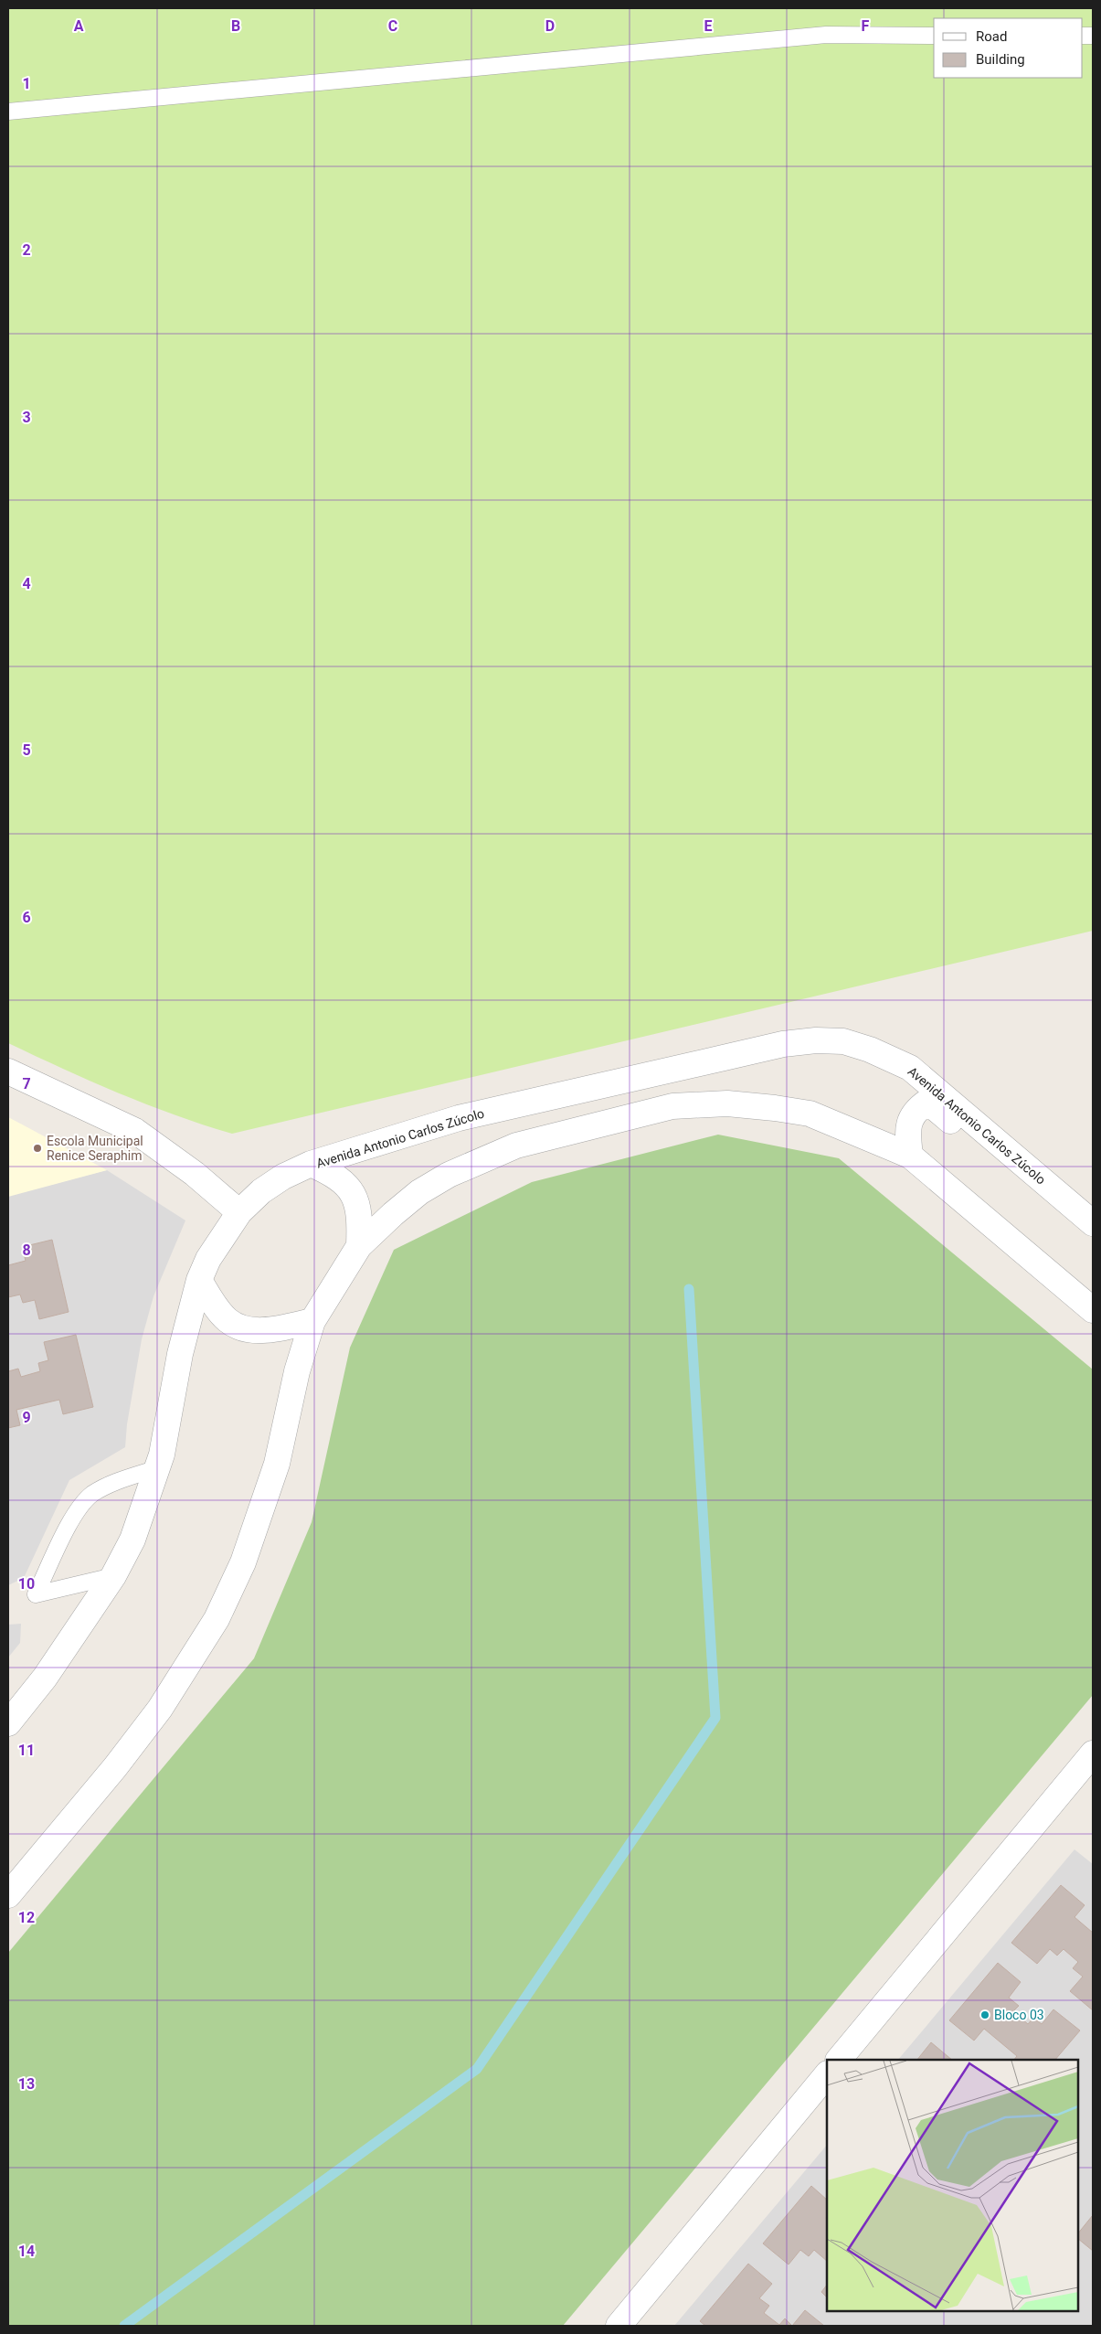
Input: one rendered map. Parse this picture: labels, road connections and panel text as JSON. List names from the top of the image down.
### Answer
{
  "streets": {
    "street": ["Avenida Antonio Carlos Zúcolo"]
  },
  "places": ["Escola Municipal Renice Seraphim", "Bloco 03"],
  "legend": ["Road", "Building"],
  "grid": {
    "columns": [
      "A",
      "B",
      "C",
      "D",
      "E",
      "F"
    ],
    "rows": [
      "1",
      "2",
      "3",
      "4",
      "5",
      "6",
      "7",
      "8",
      "9",
      "10",
      "11",
      "12",
      "13",
      "14"
    ]
  }
}
